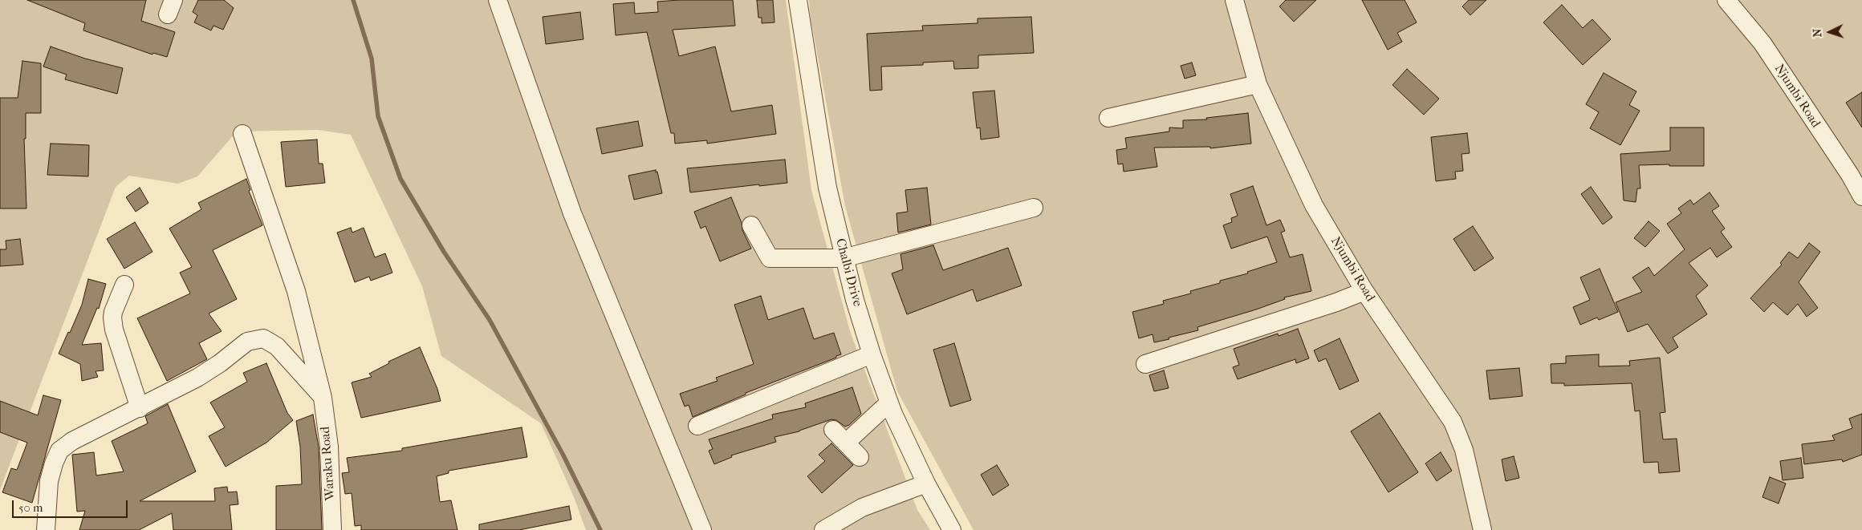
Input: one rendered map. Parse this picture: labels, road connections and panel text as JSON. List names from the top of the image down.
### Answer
{
  "streets": {
    "street": ["Njumbi Road", "Chalbi Drive", "Waraku Road"]
  },
  "scale_bar": "50 m",
  "north": "left"
}
